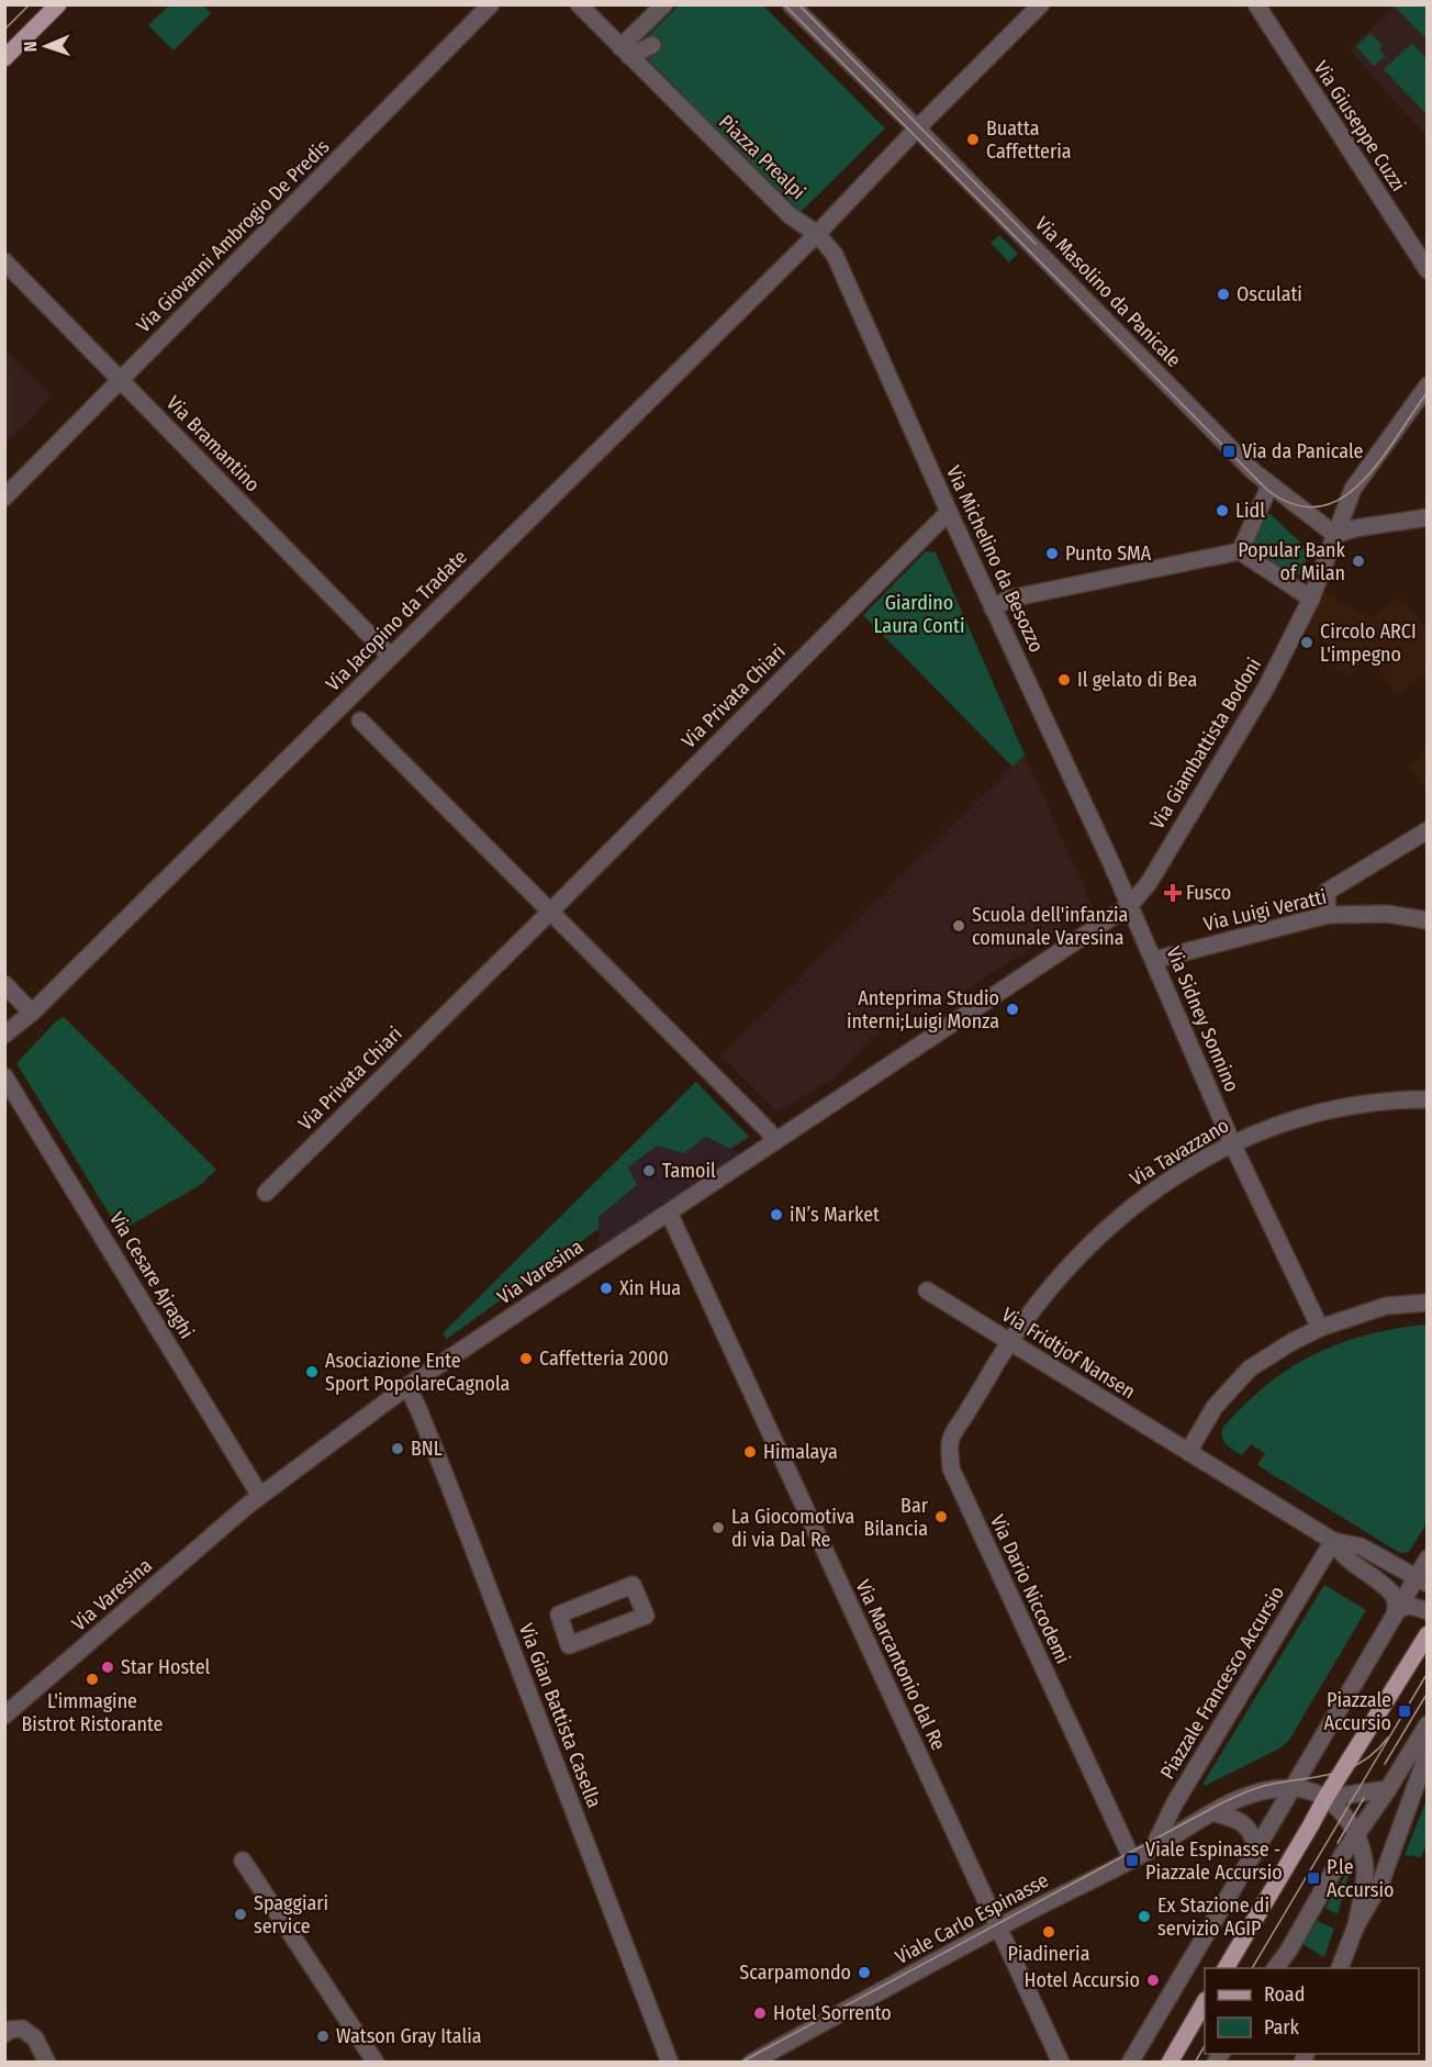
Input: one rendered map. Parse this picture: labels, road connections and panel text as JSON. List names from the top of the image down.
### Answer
{
  "streets": {
    "street": [
      "Via Giuseppe Cuzzi",
      "Piazza Prealpi",
      "Via Giovanni Ambrogio De Predis",
      "Via Masolino da Panicale",
      "Via Bramantino",
      "Via Michelino da Besozzo",
      "Via Jacopino da Tradate",
      "Via Privata Chiari",
      "Via Giambattista Bodoni",
      "Via Luigi Veratti",
      "Via Sidney Sonnino",
      "Via Tavazzano",
      "Via Varesina",
      "Via Cesare Ajraghi",
      "Via Fridtjof Nansen",
      "Via Dario Niccodemi",
      "Via Marcantonio dal Re",
      "Piazzale Francesco Accursio",
      "Via Gian Battista Casella",
      "Viale Carlo Espinasse"
    ]
  },
  "crossings": [
    ["Piazza Prealpi", "Via Michelino da Besozzo"],
    ["Piazza Prealpi", "Via Jacopino da Tradate"],
    ["Via Giovanni Ambrogio De Predis", "Via Bramantino"],
    ["Via Masolino da Panicale", "Via Giambattista Bodoni"],
    ["Via Bramantino", "Via Jacopino da Tradate"],
    ["Via Michelino da Besozzo", "Via Jacopino da Tradate"],
    ["Via Michelino da Besozzo", "Via Privata Chiari"],
    ["Via Michelino da Besozzo", "Via Giambattista Bodoni"],
    ["Via Michelino da Besozzo", "Via Sidney Sonnino"],
    ["Via Michelino da Besozzo", "Via Varesina"],
    ["Via Giambattista Bodoni", "Via Sidney Sonnino"],
    ["Via Giambattista Bodoni", "Via Varesina"],
    ["Via Luigi Veratti", "Via Sidney Sonnino"],
    ["Via Sidney Sonnino", "Via Tavazzano"],
    ["Via Sidney Sonnino", "Via Varesina"],
    ["Via Tavazzano", "Via Fridtjof Nansen"],
    ["Via Tavazzano", "Via Dario Niccodemi"],
    ["Via Varesina", "Via Cesare Ajraghi"],
    ["Via Varesina", "Via Marcantonio dal Re"],
    ["Via Varesina", "Via Gian Battista Casella"],
    ["Via Fridtjof Nansen", "Via Dario Niccodemi"],
    ["Via Dario Niccodemi", "Viale Carlo Espinasse"],
    ["Via Marcantonio dal Re", "Viale Carlo Espinasse"],
    ["Piazzale Francesco Accursio", "Viale Carlo Espinasse"]
  ],
  "parks": ["Giardino Laura Conti"],
  "places": {
    "other": [
      "Buatta Caffetteria",
      "Osculati",
      "Lidl",
      "Punto SMA",
      "Popular Bank of Milan",
      "Circolo ARCI L'impegno",
      "Il gelato di Bea",
      "Scuola dell'infanzia comunale Varesina",
      "Anteprima Studio interni;Luigi Monza",
      "Tamoil",
      "iN’s Market",
      "Xin Hua",
      "Caffetteria 2000",
      "Asociazione Ente Sport PopolareCagnola",
      "BNL",
      "Himalaya",
      "Bar Bilancia",
      "La Giocomotiva di via Dal Re",
      "Star Hostel",
      "L'immagine Bistrot Ristorante",
      "Spaggiari service",
      "Ex Stazione di servizio AGIP",
      "Piadineria",
      "Scarpamondo",
      "Hotel Accursio",
      "Hotel Sorrento",
      "Watson Gray Italia"
    ],
    "transit": [
      "Via da Panicale",
      "Piazzale Accursio",
      "Viale Espinasse - Piazzale Accursio",
      "P.le Accursio"
    ],
    "health": ["Fusco"]
  },
  "legend": ["Road", "Park"],
  "north": "left"
}
